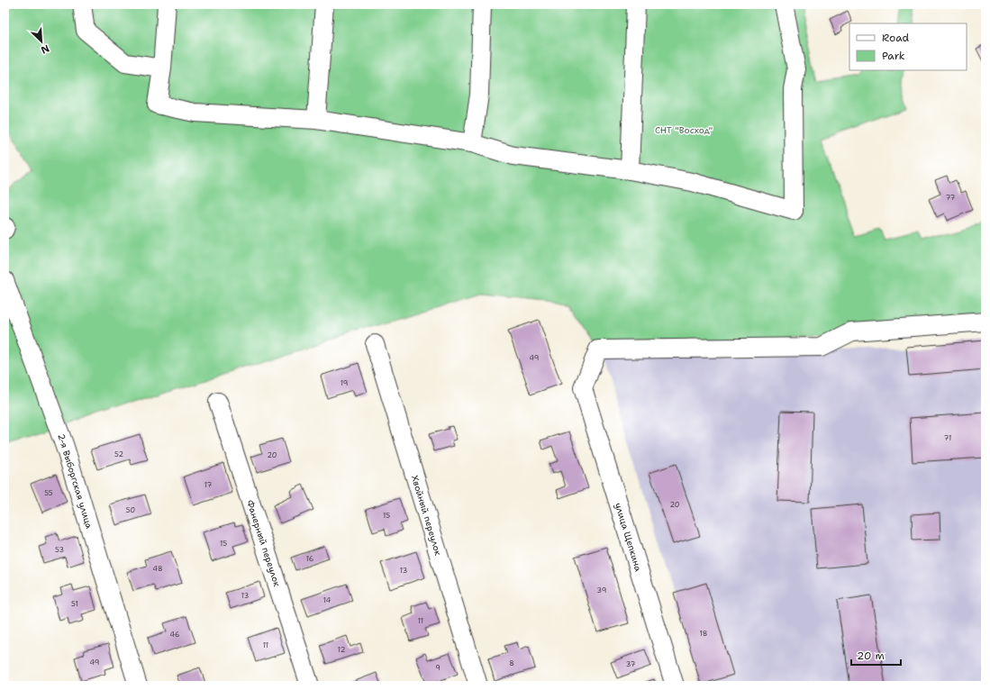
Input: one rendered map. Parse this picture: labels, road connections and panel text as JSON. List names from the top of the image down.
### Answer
{
  "streets": {
    "street": [
      "2-я Выборгская улица",
      "Хвойный переулок",
      "улица Щепкина",
      "Фанерный переулок"
    ]
  },
  "parks": ["СНТ \"Восход\""],
  "house_numbers": [
    "77",
    "49",
    "19",
    "71",
    "52",
    "20",
    "17",
    "55",
    "20",
    "50",
    "15",
    "15",
    "53",
    "16",
    "48",
    "13",
    "39",
    "13",
    "14",
    "51",
    "11",
    "18",
    "46",
    "11",
    "12",
    "49",
    "8",
    "37",
    "9"
  ],
  "legend": ["Road", "Park"],
  "scale_bar": "20 m",
  "north": "bottom right"
}
